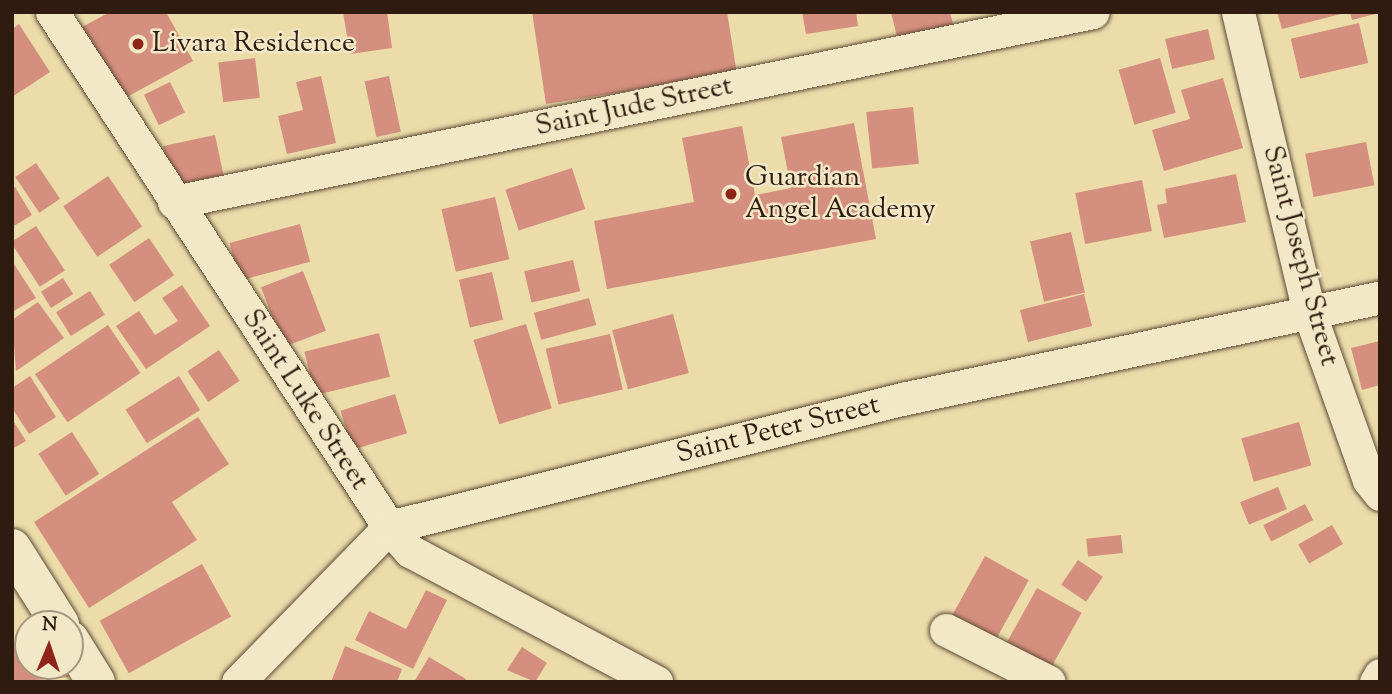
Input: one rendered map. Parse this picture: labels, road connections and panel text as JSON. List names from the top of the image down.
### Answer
{
  "streets": {
    "street": [
      "Saint Jude Street",
      "Saint Joseph Street",
      "Saint Luke Street",
      "Saint Peter Street"
    ]
  },
  "crossings": [
    ["Saint Jude Street", "Saint Luke Street"],
    ["Saint Joseph Street", "Saint Peter Street"],
    ["Saint Luke Street", "Saint Peter Street"]
  ],
  "places": ["Livara Residence", "Guardian Angel Academy"],
  "north": "top"
}
